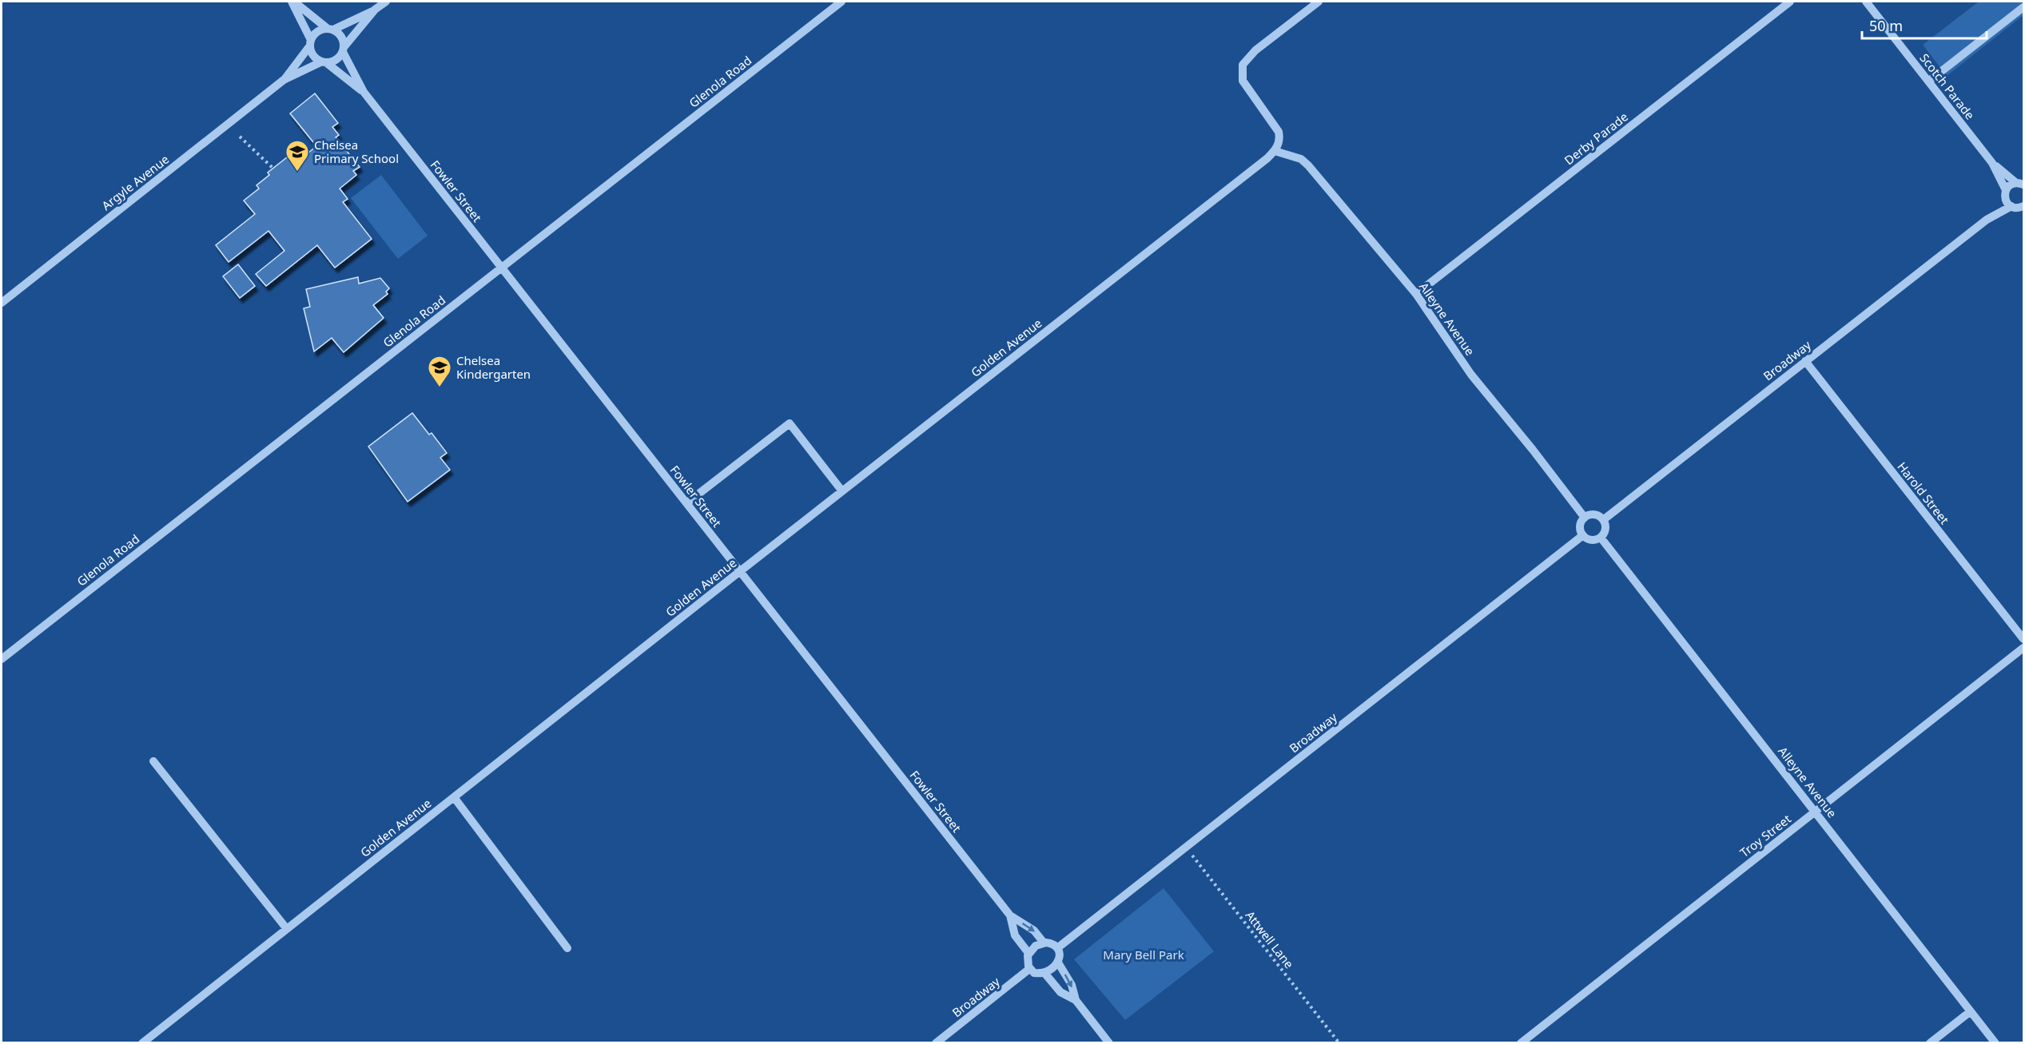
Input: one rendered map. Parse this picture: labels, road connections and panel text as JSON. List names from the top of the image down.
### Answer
{
  "streets": {
    "street": [
      "Glenola Road",
      "Scotch Parade",
      "Derby Parade",
      "Argyle Avenue",
      "Fowler Street",
      "Alleyne Avenue",
      "Golden Avenue",
      "Broadway",
      "Harold Street",
      "Troy Street"
    ],
    "path": ["Attwell Lane"]
  },
  "crossings": [
    ["Glenola Road", "Fowler Street"],
    ["Scotch Parade", "Broadway"],
    ["Derby Parade", "Alleyne Avenue"],
    ["Argyle Avenue", "Fowler Street"],
    ["Fowler Street", "Golden Avenue"],
    ["Fowler Street", "Broadway"],
    ["Alleyne Avenue", "Golden Avenue"],
    ["Alleyne Avenue", "Broadway"],
    ["Alleyne Avenue", "Troy Street"],
    ["Broadway", "Harold Street"],
    ["Broadway", "Attwell Lane"]
  ],
  "parks": ["Mary Bell Park"],
  "places": {
    "school or university": ["Chelsea Primary School", "Chelsea Kindergarten"]
  },
  "scale_bar": "50 m"
}
